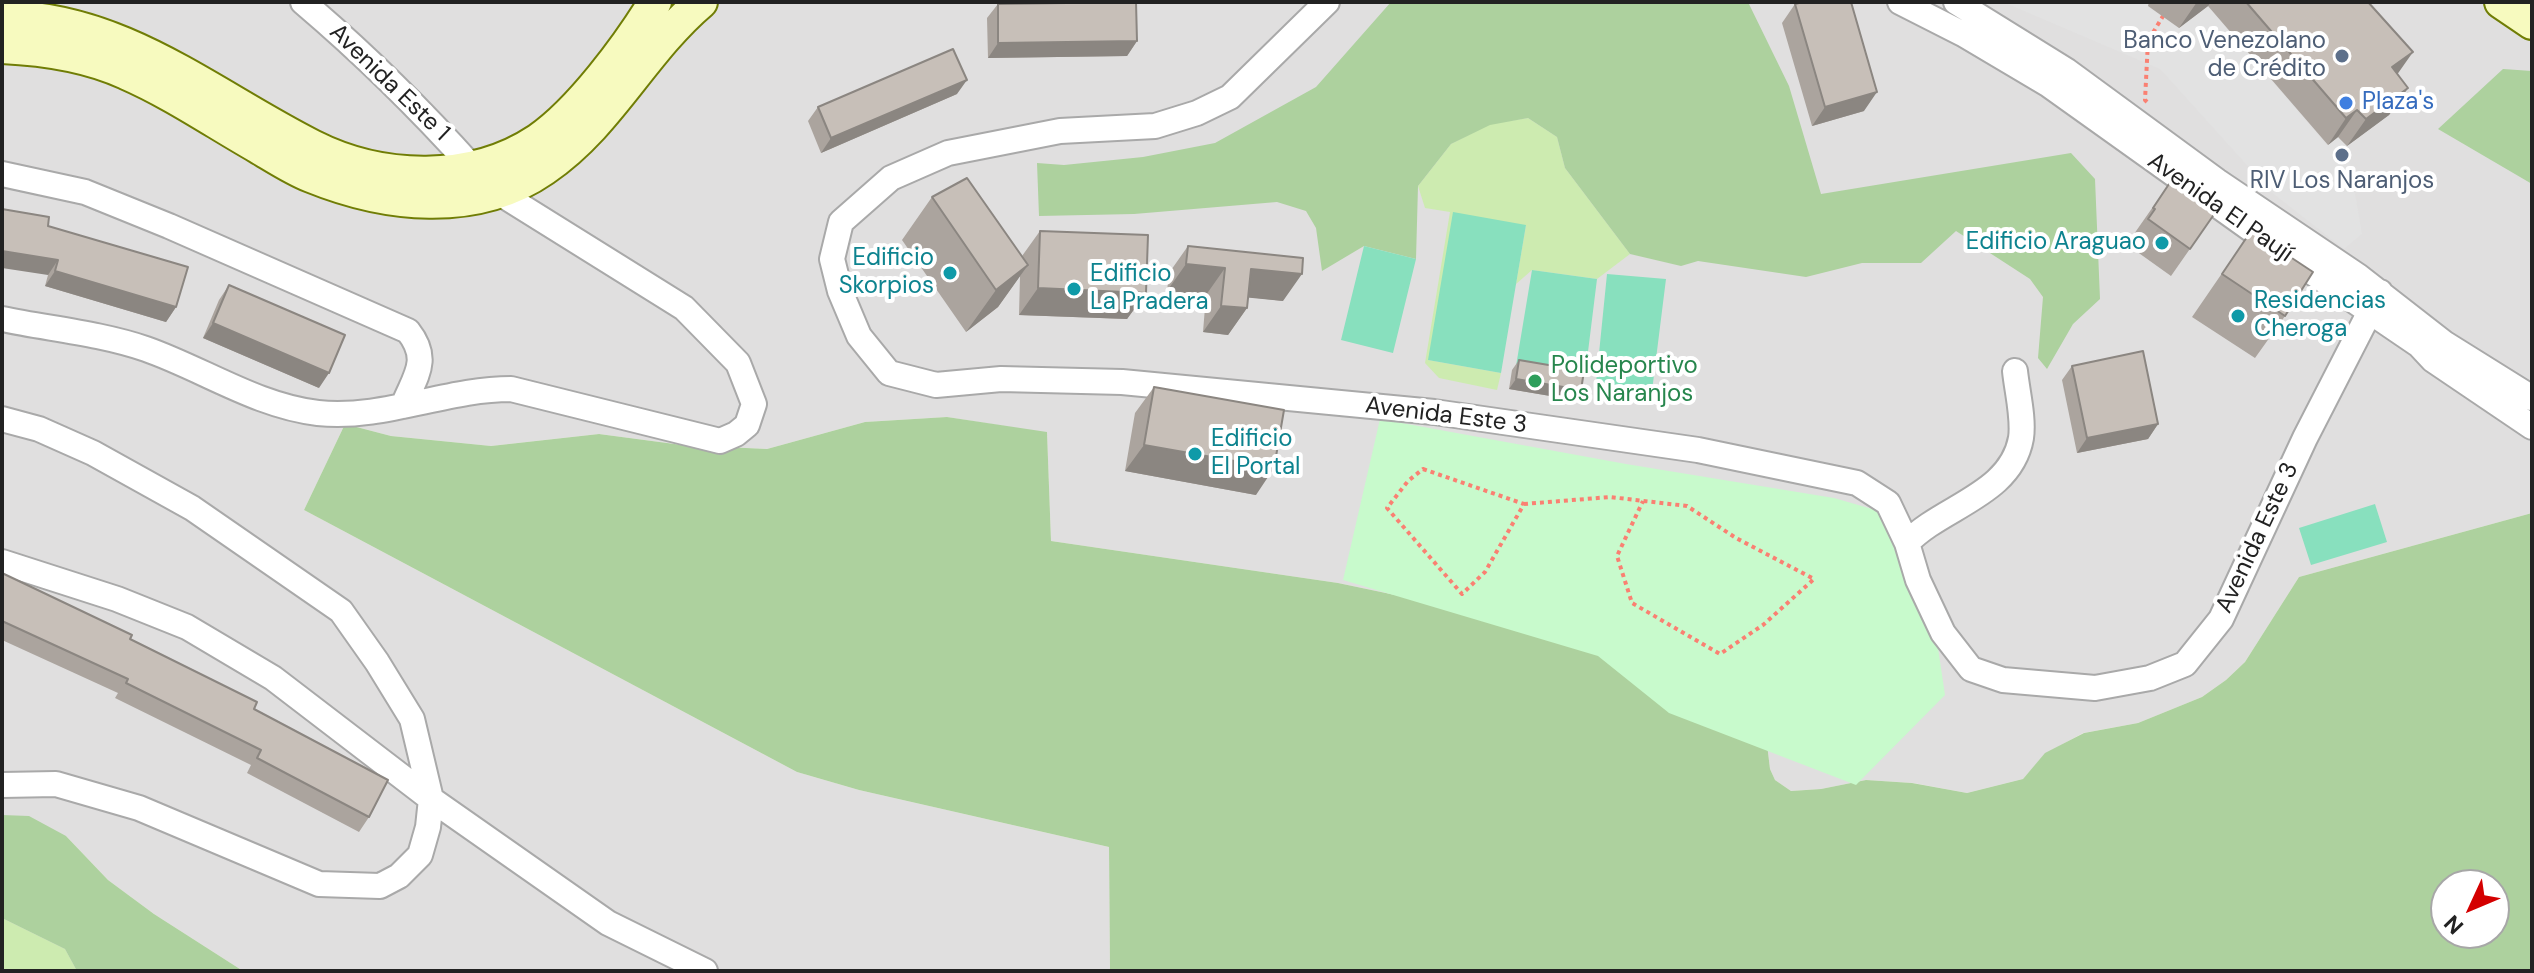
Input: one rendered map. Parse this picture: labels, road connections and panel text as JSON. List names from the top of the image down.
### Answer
{
  "streets": {
    "street": ["Avenida Este 1", "Avenida El Paují", "Avenida Este 3"]
  },
  "crossings": [
    ["Avenida El Paují", "Avenida Este 3"]
  ],
  "places": [
    "Banco Venezolano de Crédito",
    "Plaza's",
    "RIV Los Naranjos",
    "Edificio Araguao",
    "Edificio Skorpios",
    "Edificio La Pradera",
    "Residencias Cheroga",
    "Polideportivo Los Naranjos",
    "Edificio El Portal"
  ],
  "north": "bottom left"
}
